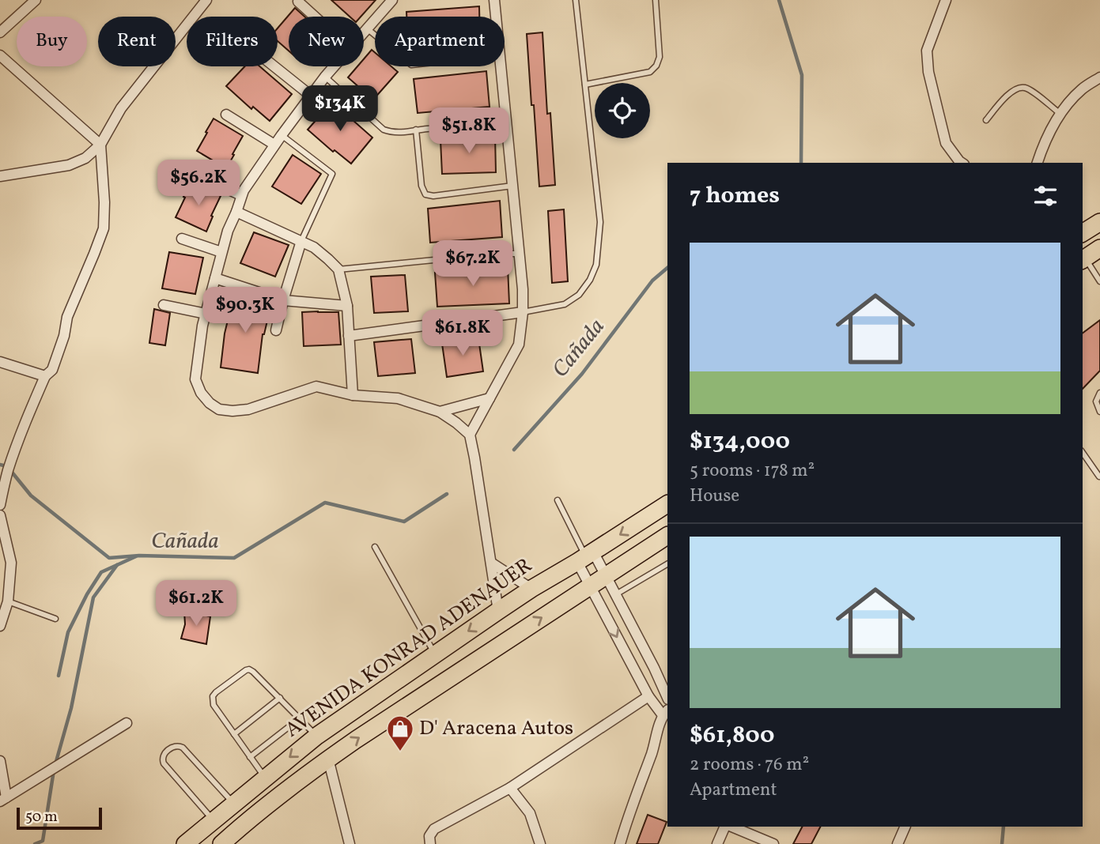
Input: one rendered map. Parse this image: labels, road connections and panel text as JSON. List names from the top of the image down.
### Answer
{
  "streets": {
    "main road": ["AVENIDA KONRAD ADENAUER"]
  },
  "water": ["Cañada"],
  "places": {
    "shop": ["D' Aracena Autos"]
  },
  "scale_bar": "50 m",
  "page": {
    "chip": [
      "Buy",
      "Rent",
      "Filters",
      "New",
      "Apartment"
    ],
    "price": [
      "$134K",
      "$51.8K",
      "$56.2K",
      "$67.2K",
      "$90.3K",
      "$61.8K",
      "$61.2K"
    ],
    "heading": "7 homes",
    "list": [
      {
        "name": "$134,000",
        "note": "5 rooms · 178 m² · House"
      },
      {
        "name": "$61,800",
        "note": "2 rooms · 76 m² · Apartment"
      }
    ],
    "scale": "50 m"
  }
}
